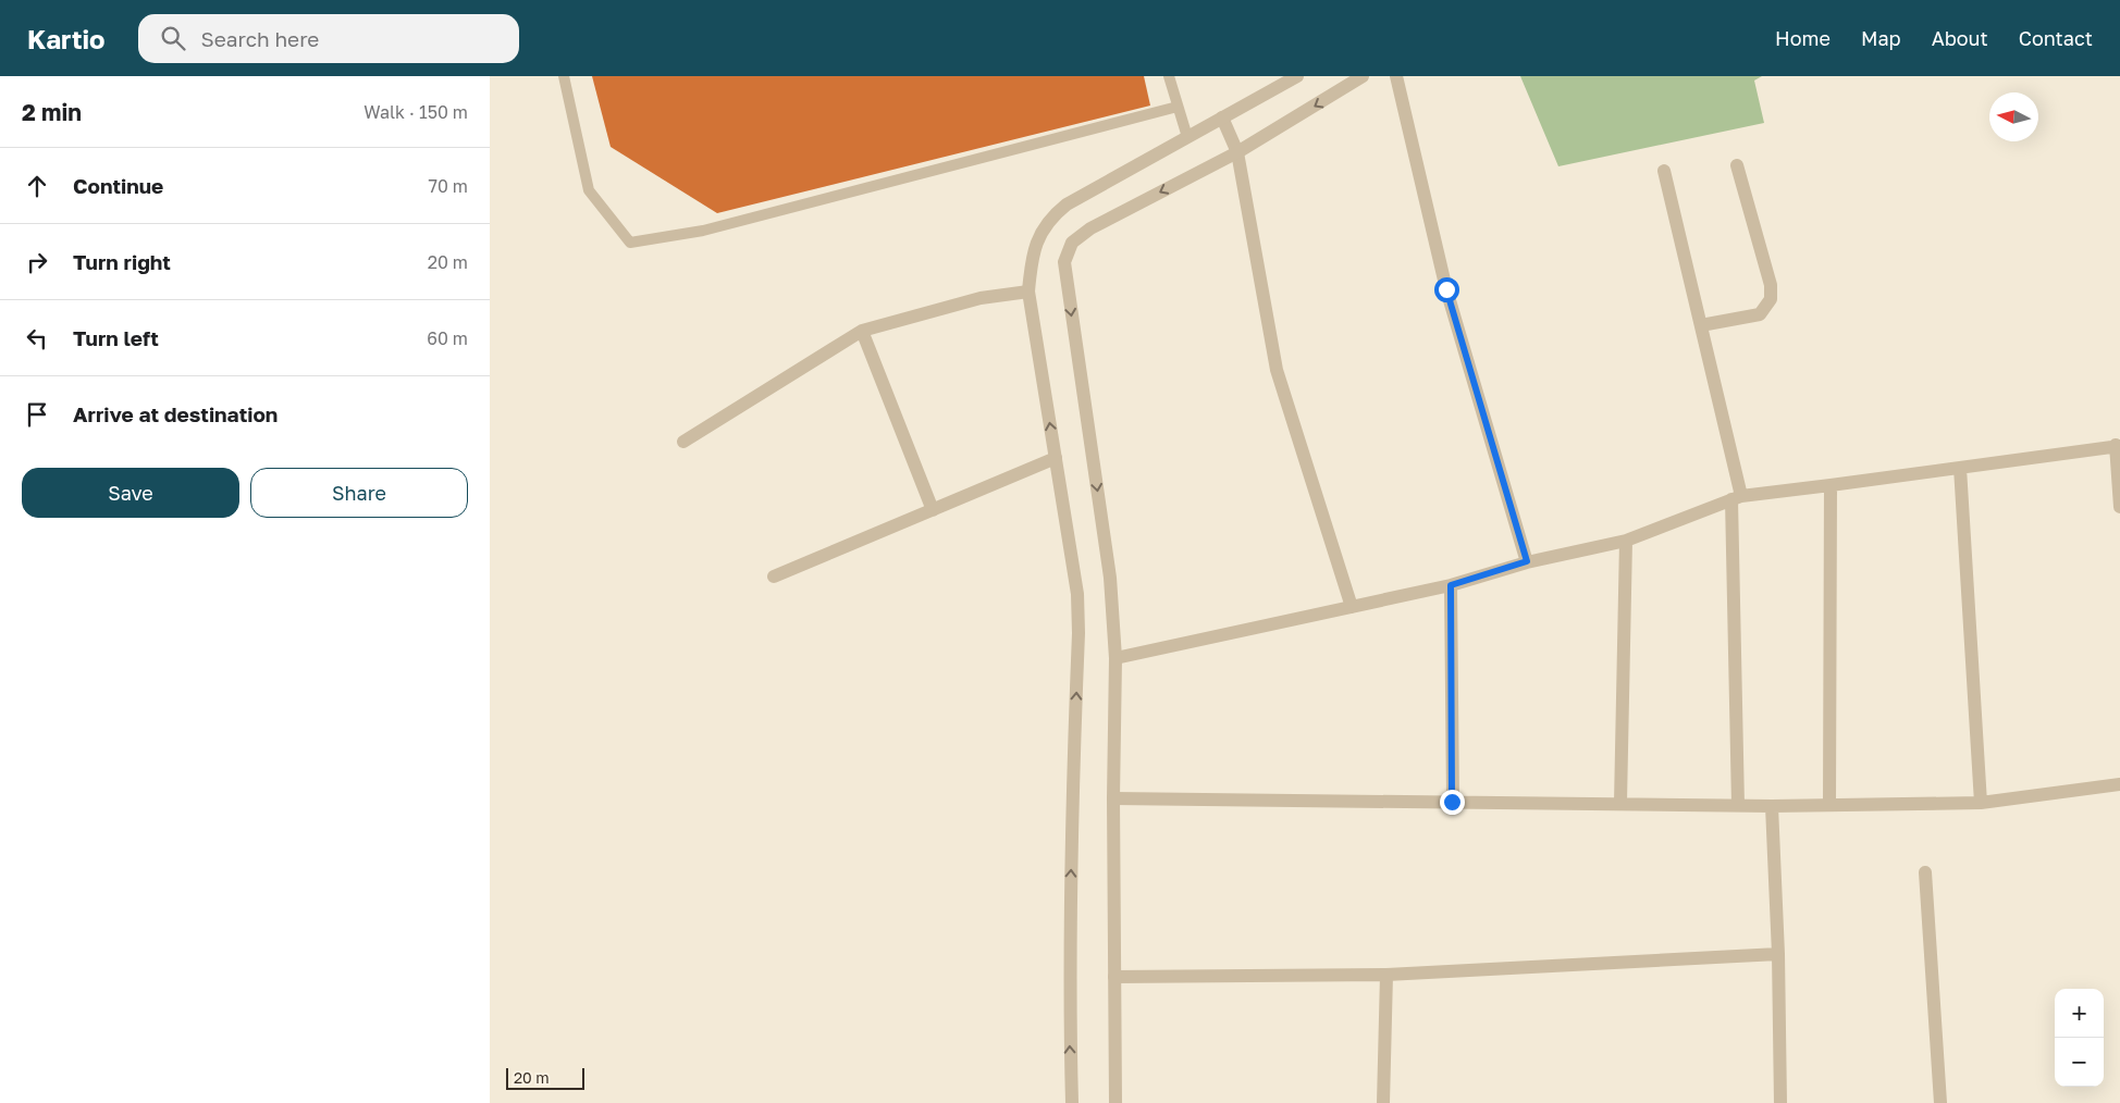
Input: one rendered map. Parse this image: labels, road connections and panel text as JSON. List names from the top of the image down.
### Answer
{
  "scale_bar": "20 m",
  "north": "left",
  "page": {
    "header": "Kartio",
    "search": "Search here",
    "nav": [
      "Home",
      "Map",
      "About",
      "Contact"
    ],
    "heading": ["2 min", "Walk · 150 m"],
    "list": [
      ["Continue", "70 m"],
      ["Turn right", "20 m"],
      ["Turn left", "60 m"],
      "Arrive at destination"
    ],
    "buttons": ["Save", "Share"],
    "map_buttons": ["+", "−"],
    "scale": "20 m"
  }
}
